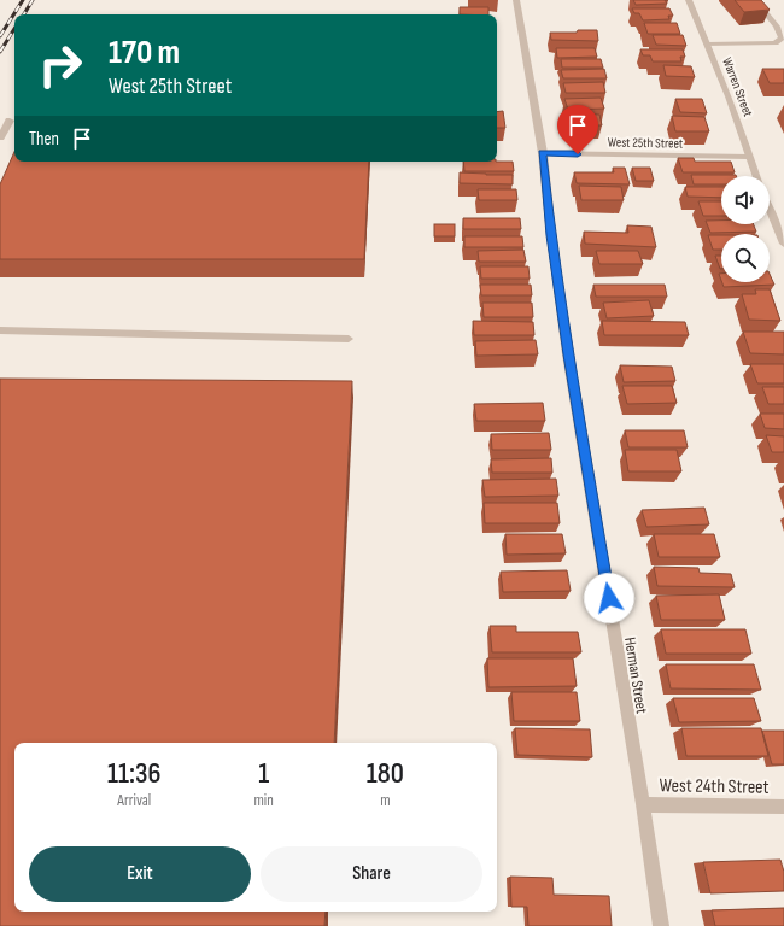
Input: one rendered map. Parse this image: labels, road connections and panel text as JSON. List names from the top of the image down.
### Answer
{
  "streets": {
    "street": [
      "Warren Street",
      "West 25th Street",
      "Herman Street",
      "West 24th Street"
    ]
  },
  "crossings": [
    ["Warren Street", "West 25th Street"],
    ["West 25th Street", "Herman Street"],
    ["Herman Street", "West 24th Street"]
  ],
  "page": {
    "turn": ["170 m", "West 25th Street"],
    "then": "Then",
    "eta": [
      "11:36",
      "Arrival",
      "1",
      "min",
      "180",
      "m"
    ],
    "buttons": ["Exit", "Share"]
  }
}
